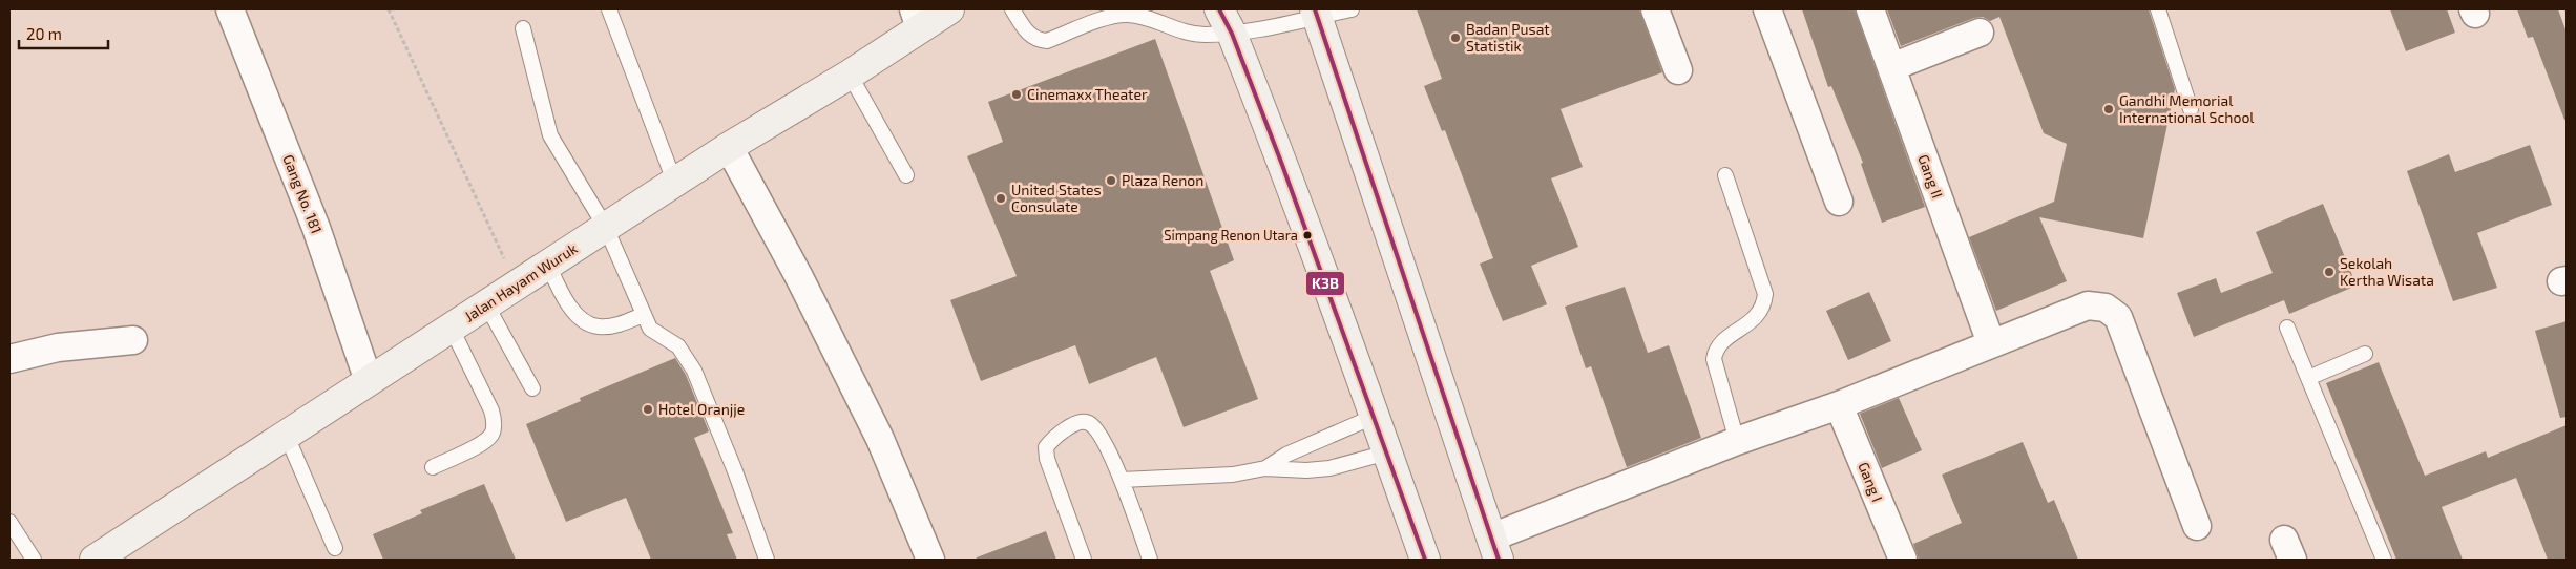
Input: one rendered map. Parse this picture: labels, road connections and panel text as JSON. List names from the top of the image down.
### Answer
{
  "streets": {
    "main road": ["Jalan Hayam Wuruk"],
    "street": ["Gang II", "Gang No. 181", "Gang I"]
  },
  "crossings": [
    ["Gang No. 181", "Jalan Hayam Wuruk"]
  ],
  "places": [
    "Badan Pusat Statistik",
    "Cinemaxx Theater",
    "Gandhi Memorial International School",
    "Plaza Renon",
    "United States Consulate",
    "Simpang Renon Utara",
    "Sekolah Kertha Wisata",
    "Hotel Oranjje"
  ],
  "lines": ["transit line K3B"],
  "scale_bar": "20 m"
}
